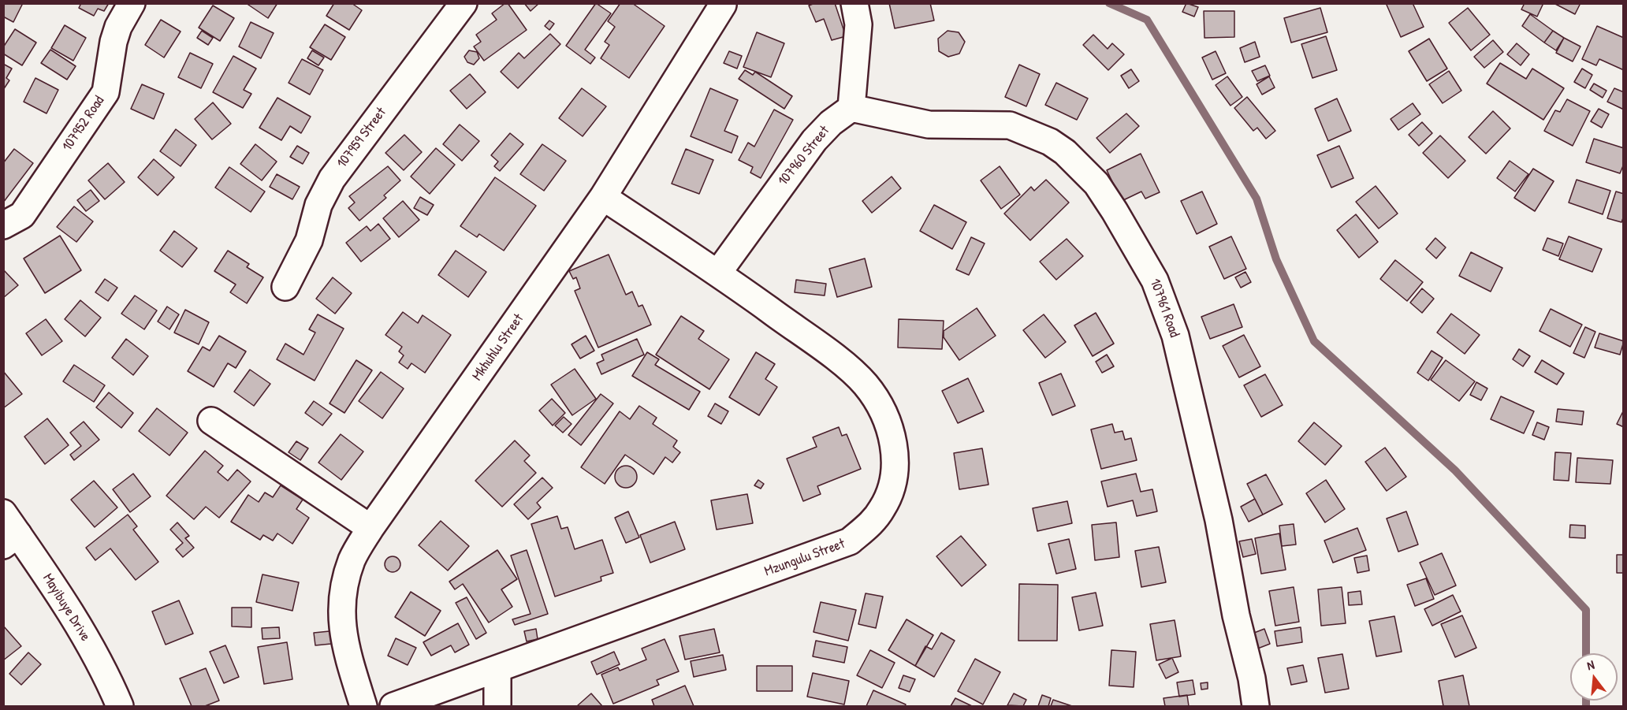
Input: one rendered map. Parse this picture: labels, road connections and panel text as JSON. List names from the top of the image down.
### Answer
{
  "streets": {
    "street": [
      "107952 Road",
      "107959 Street",
      "107960 Street",
      "107961 Road",
      "Mkhuhlu Street",
      "Mzungulu Street",
      "Mayibuye Drive"
    ]
  },
  "crossings": [
    ["107960 Street", "107961 Road"],
    ["107960 Street", "Mzungulu Street"],
    ["Mkhuhlu Street", "Mzungulu Street"]
  ],
  "north": "top"
}
